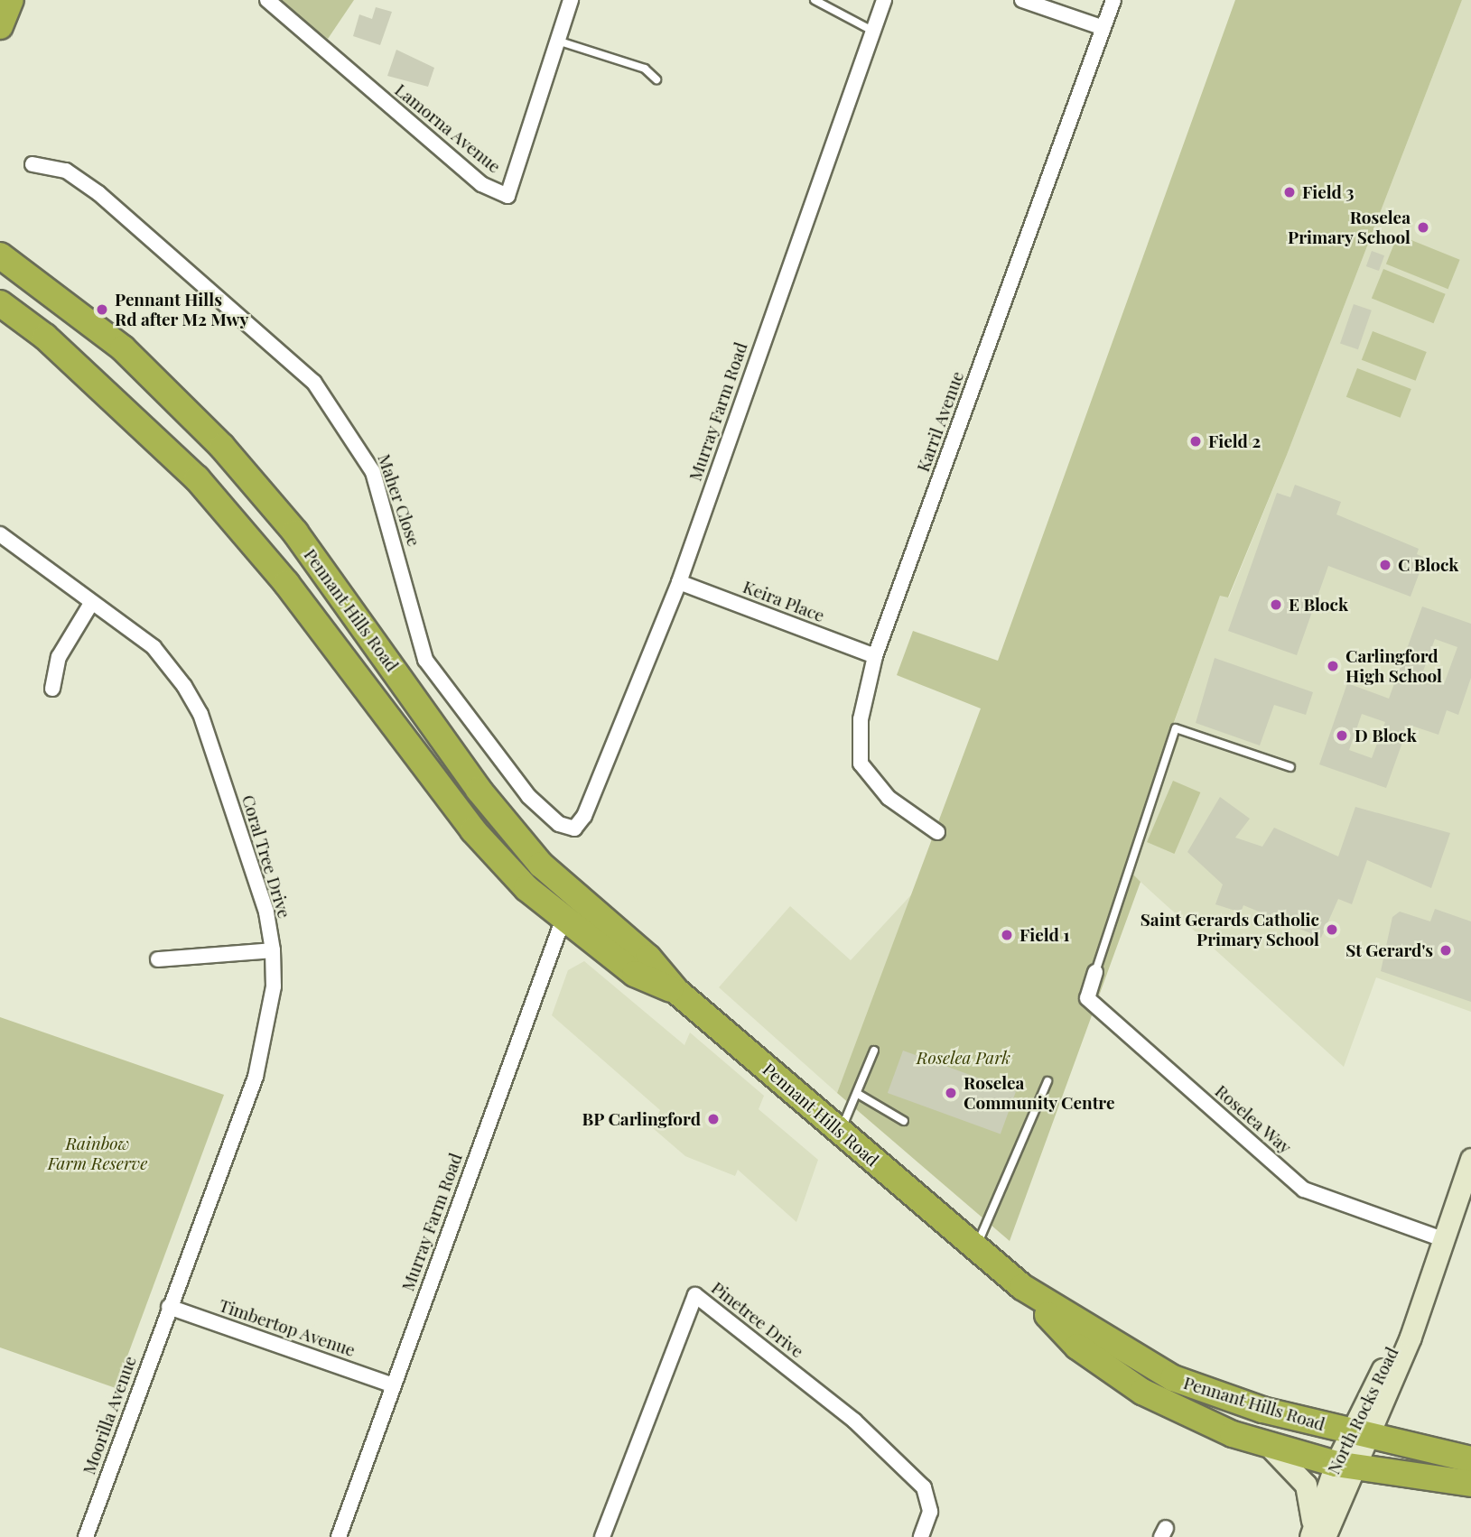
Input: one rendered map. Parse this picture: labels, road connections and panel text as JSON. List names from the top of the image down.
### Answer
{
  "streets": {
    "highway": ["Pennant Hills Road"],
    "street": [
      "Lamorna Avenue",
      "Murray Farm Road",
      "Karril Avenue",
      "Maher Close",
      "Keira Place",
      "Coral Tree Drive",
      "Roselea Way",
      "Pinetree Drive",
      "Timbertop Avenue",
      "North Rocks Road",
      "Moorilla Avenue"
    ]
  },
  "crossings": [
    ["Murray Farm Road", "Maher Close"],
    ["Murray Farm Road", "Keira Place"],
    ["Murray Farm Road", "Pennant Hills Road"],
    ["Murray Farm Road", "Timbertop Avenue"],
    ["Karril Avenue", "Keira Place"],
    ["Pennant Hills Road", "North Rocks Road"],
    ["Coral Tree Drive", "Timbertop Avenue"],
    ["Coral Tree Drive", "Moorilla Avenue"],
    ["Roselea Way", "North Rocks Road"],
    ["Timbertop Avenue", "Moorilla Avenue"]
  ],
  "parks": ["Roselea Park", "Rainbow Farm Reserve"],
  "places": [
    "Field 3",
    "Roselea Primary School",
    "Pennant Hills Rd after M2 Mwy",
    "Field 2",
    "C Block",
    "E Block",
    "Carlingford High School",
    "D Block",
    "Saint Gerards Catholic Primary School",
    "Field 1",
    "St Gerard's",
    "Roselea Community Centre",
    "BP Carlingford"
  ]
}
